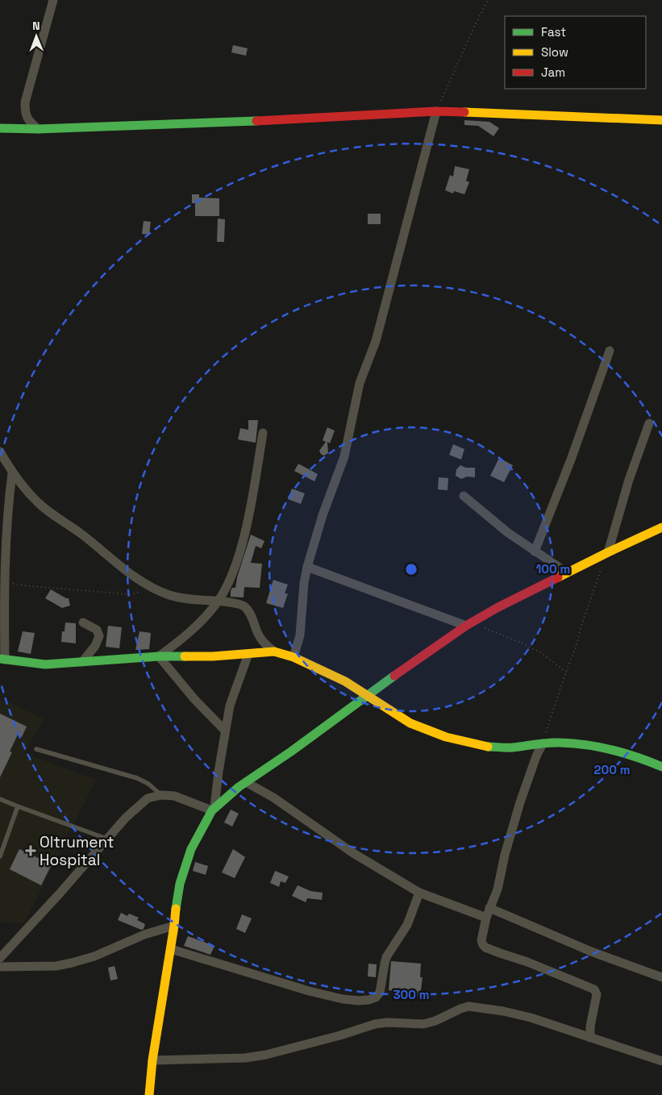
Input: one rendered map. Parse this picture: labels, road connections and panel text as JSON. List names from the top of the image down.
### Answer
{
  "places": {
    "health": ["Oltrument Hospital"]
  },
  "legend": ["Fast", "Slow", "Jam"],
  "north": "top",
  "rings": ["100 m", "200 m", "300 m"]
}
